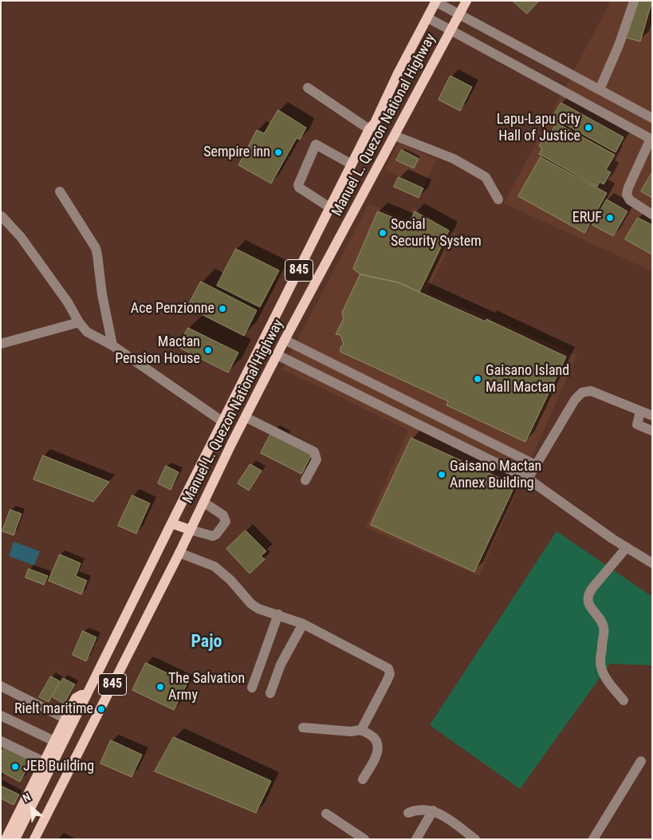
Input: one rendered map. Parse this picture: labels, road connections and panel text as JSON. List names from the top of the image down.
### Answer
{
  "streets": {
    "main road": ["Manuel L. Quezon National Highway", "845"]
  },
  "districts": ["Pajo"],
  "places": [
    "Lapu-Lapu City Hall of Justice",
    "Sempire inn",
    "ERUF",
    "Social Security System",
    "Ace Penzionne",
    "Mactan Pension House",
    "Gaisano Island Mall Mactan",
    "Gaisano Mactan Annex Building",
    "The Salvation Army",
    "Rielt maritime",
    "JEB Building"
  ],
  "north": "top left"
}
